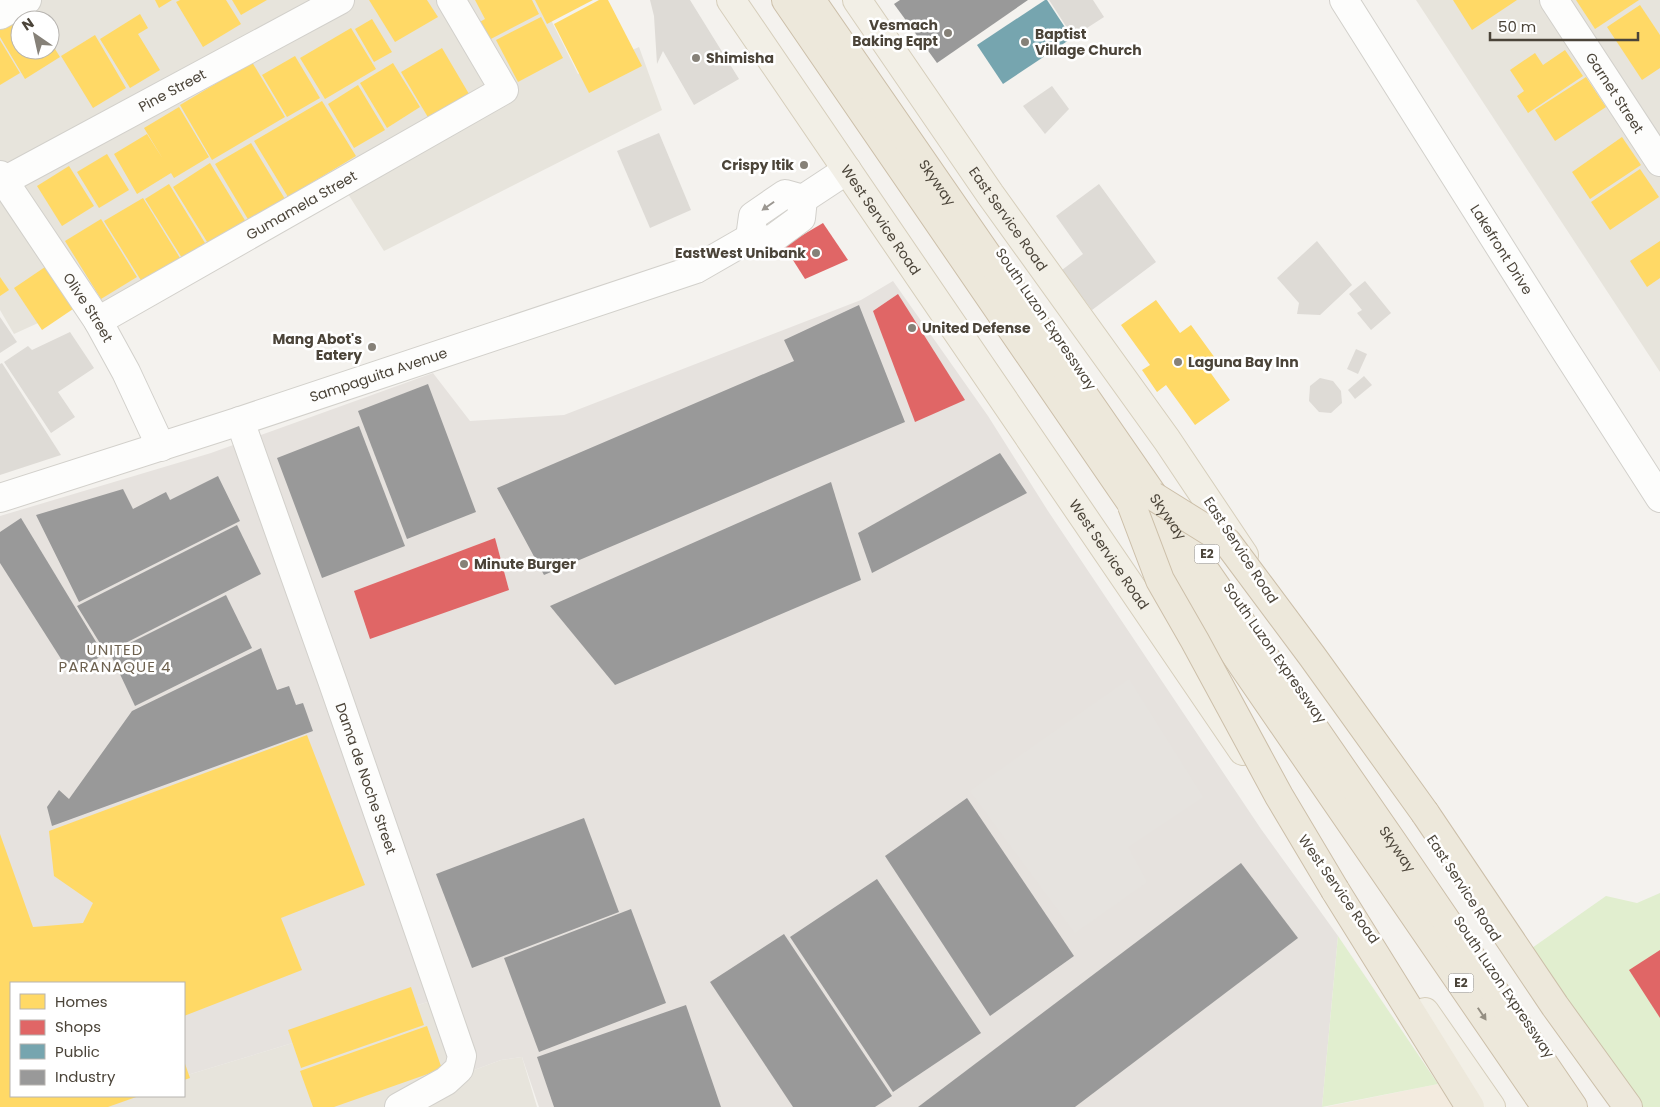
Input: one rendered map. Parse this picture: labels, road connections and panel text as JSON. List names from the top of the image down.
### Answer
{
  "streets": {
    "highway": ["Skyway", "South Luzon Expressway", "E2"],
    "main road": ["East Service Road", "West Service Road"],
    "street": [
      "Pine Street",
      "Garnet Street",
      "Gumamela Street",
      "Lakefront Drive",
      "Olive Street",
      "Sampaguita Avenue",
      "Dama de Noche Street"
    ]
  },
  "crossings": [
    ["Pine Street", "Olive Street"],
    ["Gumamela Street", "Olive Street"],
    ["West Service Road", "Sampaguita Avenue"],
    ["Olive Street", "Sampaguita Avenue"],
    ["Sampaguita Avenue", "Dama de Noche Street"]
  ],
  "districts": ["UNITED PARANAQUE 4"],
  "places": [
    "Vesmach Baking Eqpt",
    "Baptist Village Church",
    "Shimisha",
    "Crispy Itik",
    "EastWest Unibank",
    "United Defense",
    "Mang Abot's Eatery",
    "Laguna Bay Inn",
    "Minute Burger"
  ],
  "legend": [
    "Homes",
    "Shops",
    "Public",
    "Industry"
  ],
  "scale_bar": "50 m",
  "north": "top left"
}
